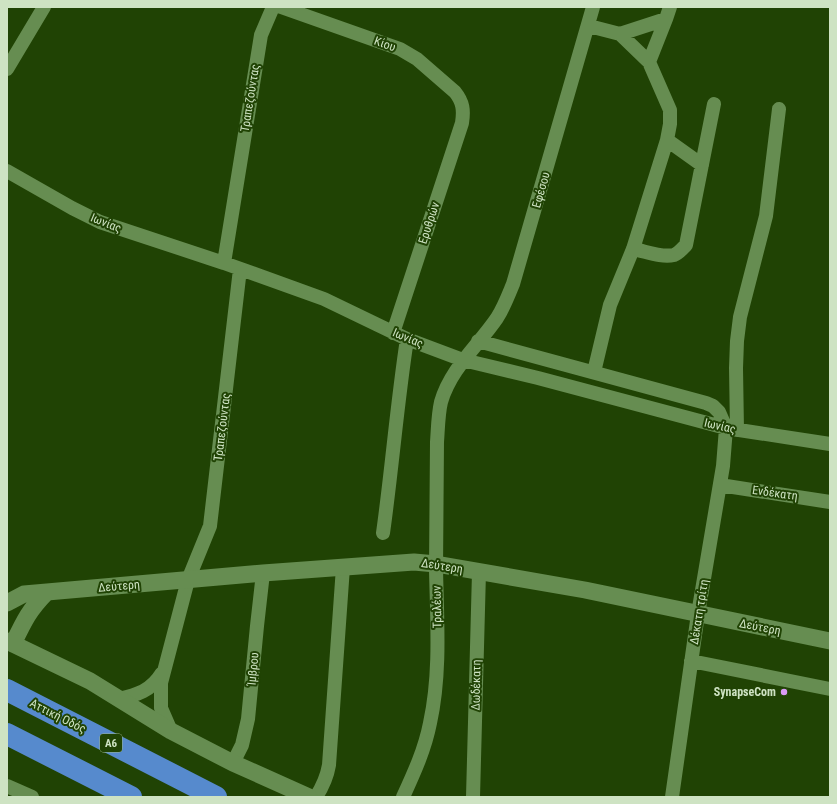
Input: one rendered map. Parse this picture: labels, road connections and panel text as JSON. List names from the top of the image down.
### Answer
{
  "streets": {
    "highway": ["Αττική Οδός", "Α6"],
    "street": [
      "Κίου",
      "Τραπεζούντας",
      "Εφέσου",
      "Ιωνίας",
      "Ερυθρών",
      "Ενδέκατη",
      "Δεύτερη",
      "Τραλέων",
      "Δέκατη τρίτη",
      "Ίμβρου",
      "Δωδέκατη"
    ]
  },
  "crossings": [
    ["Κίου", "Ερυθρών"],
    ["Τραπεζούντας", "Ιωνίας"],
    ["Τραπεζούντας", "Δεύτερη"],
    ["Εφέσου", "Ιωνίας"],
    ["Εφέσου", "Τραλέων"],
    ["Ιωνίας", "Ερυθρών"],
    ["Ιωνίας", "Τραλέων"],
    ["Ιωνίας", "Δέκατη τρίτη"],
    ["Ενδέκατη", "Δέκατη τρίτη"],
    ["Δεύτερη", "Τραλέων"],
    ["Δεύτερη", "Δέκατη τρίτη"],
    ["Δεύτερη", "Ίμβρου"],
    ["Δεύτερη", "Δωδέκατη"]
  ],
  "places": ["SynapseCom"]
}
